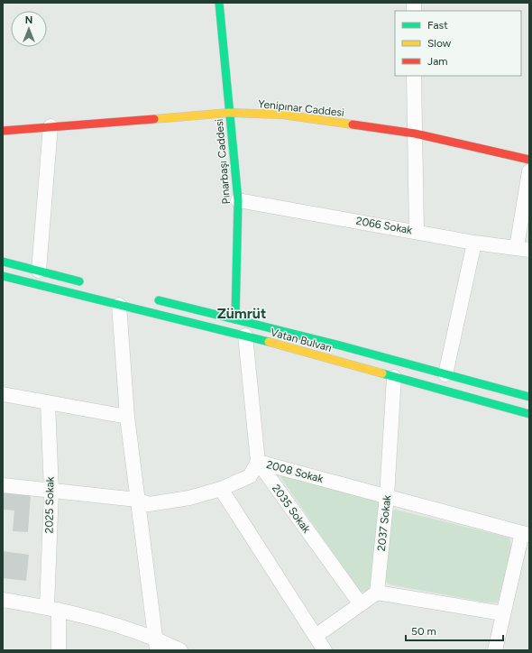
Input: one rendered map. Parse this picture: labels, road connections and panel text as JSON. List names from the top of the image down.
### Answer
{
  "streets": {
    "main road": ["Yenipınar Caddesi", "Pınarbaşı Caddesi", "Vatan Bulvarı"],
    "street": [
      "2066 Sokak",
      "2008 Sokak",
      "2025 Sokak",
      "2035 Sokak",
      "2037 Sokak"
    ]
  },
  "crossings": [
    ["Yenipınar Caddesi", "Pınarbaşı Caddesi"],
    ["Pınarbaşı Caddesi", "2066 Sokak"],
    ["Pınarbaşı Caddesi", "Vatan Bulvarı"],
    ["Vatan Bulvarı", "2037 Sokak"],
    ["2008 Sokak", "2025 Sokak"],
    ["2008 Sokak", "2035 Sokak"],
    ["2008 Sokak", "2037 Sokak"]
  ],
  "districts": ["Zümrüt"],
  "legend": ["Fast", "Slow", "Jam"],
  "scale_bar": "50 m",
  "north": "top"
}
